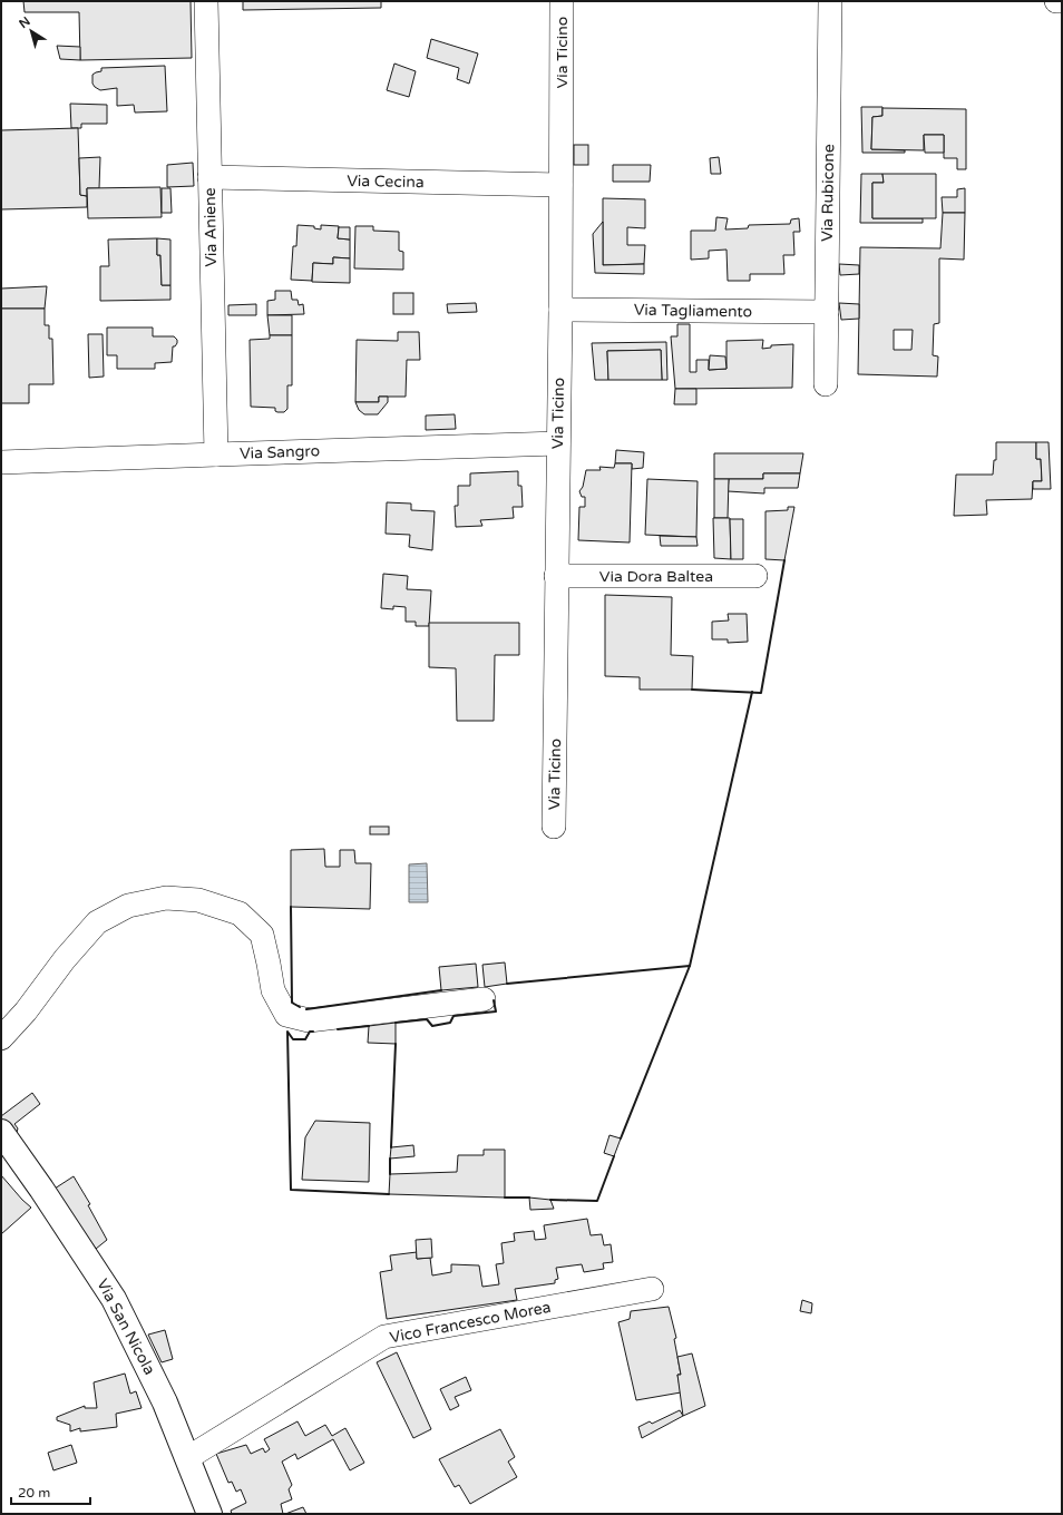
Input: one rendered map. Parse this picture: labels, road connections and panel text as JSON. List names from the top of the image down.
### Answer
{
  "streets": {
    "street": [
      "Via Ticino",
      "Via Cecina",
      "Via Rubicone",
      "Via Aniene",
      "Via Tagliamento",
      "Via Sangro",
      "Via Dora Baltea",
      "Vico Francesco Morea",
      "Via San Nicola"
    ]
  },
  "crossings": [
    ["Via Ticino", "Via Cecina"],
    ["Via Ticino", "Via Tagliamento"],
    ["Via Ticino", "Via Sangro"],
    ["Via Ticino", "Via Dora Baltea"],
    ["Via Cecina", "Via Aniene"],
    ["Via Rubicone", "Via Tagliamento"],
    ["Via Aniene", "Via Sangro"],
    ["Vico Francesco Morea", "Via San Nicola"]
  ],
  "scale_bar": "20 m",
  "north": "top left"
}
